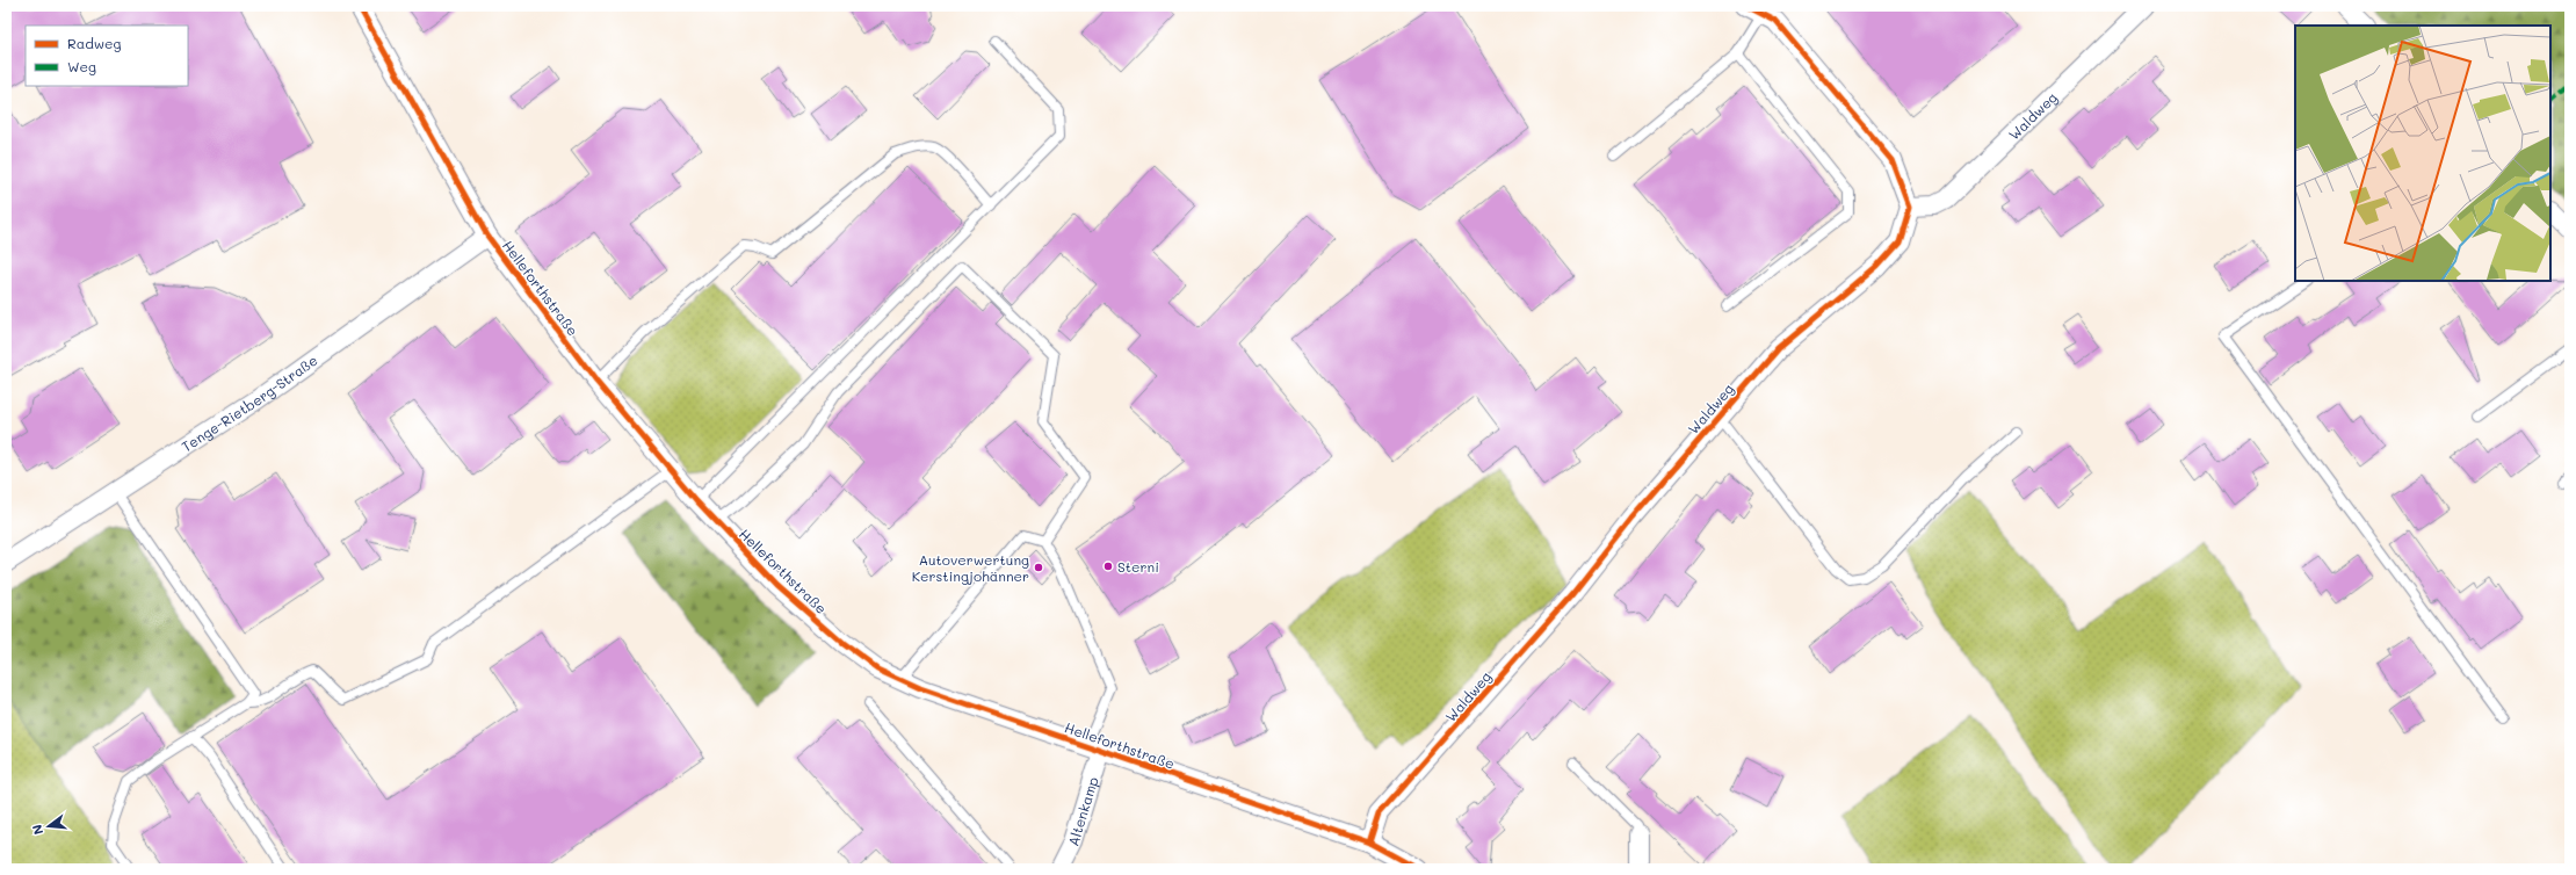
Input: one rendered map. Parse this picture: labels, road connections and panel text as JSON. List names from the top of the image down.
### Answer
{
  "streets": {
    "street": [
      "Waldweg",
      "Helleforthstraße",
      "Tenge-Rietberg-Straße",
      "Altenkamp"
    ]
  },
  "crossings": [
    ["Waldweg", "Helleforthstraße"],
    ["Helleforthstraße", "Tenge-Rietberg-Straße"],
    ["Helleforthstraße", "Altenkamp"]
  ],
  "places": ["Sterni", "Autoverwertung Kerstingjohänner"],
  "legend": ["Radweg", "Weg"],
  "north": "left"
}
